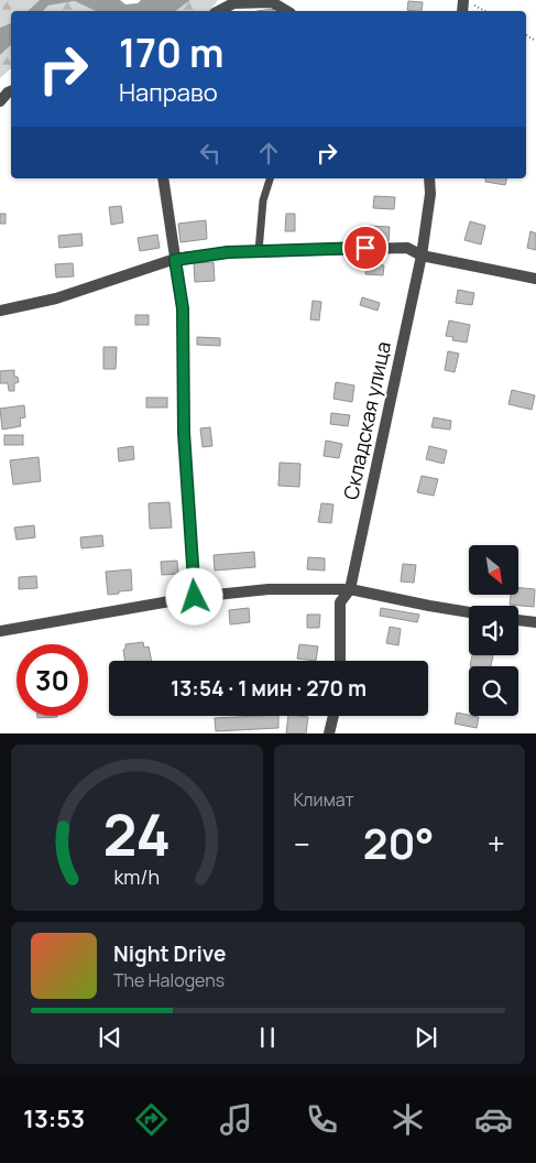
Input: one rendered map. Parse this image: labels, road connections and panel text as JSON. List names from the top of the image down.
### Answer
{
  "streets": {
    "street": ["Складская улица"]
  },
  "north": "bottom right",
  "page": {
    "turn": ["170 m", "Направо"],
    "limit": "30",
    "trip": "13:54 · 1 мин · 270 m",
    "tile": "Климат",
    "heat": ["−", "20°", "+"],
    "song": ["Night Drive", "The Halogens"],
    "tabs": "13:53",
    "gauge": ["24", "km/h"]
  }
}
